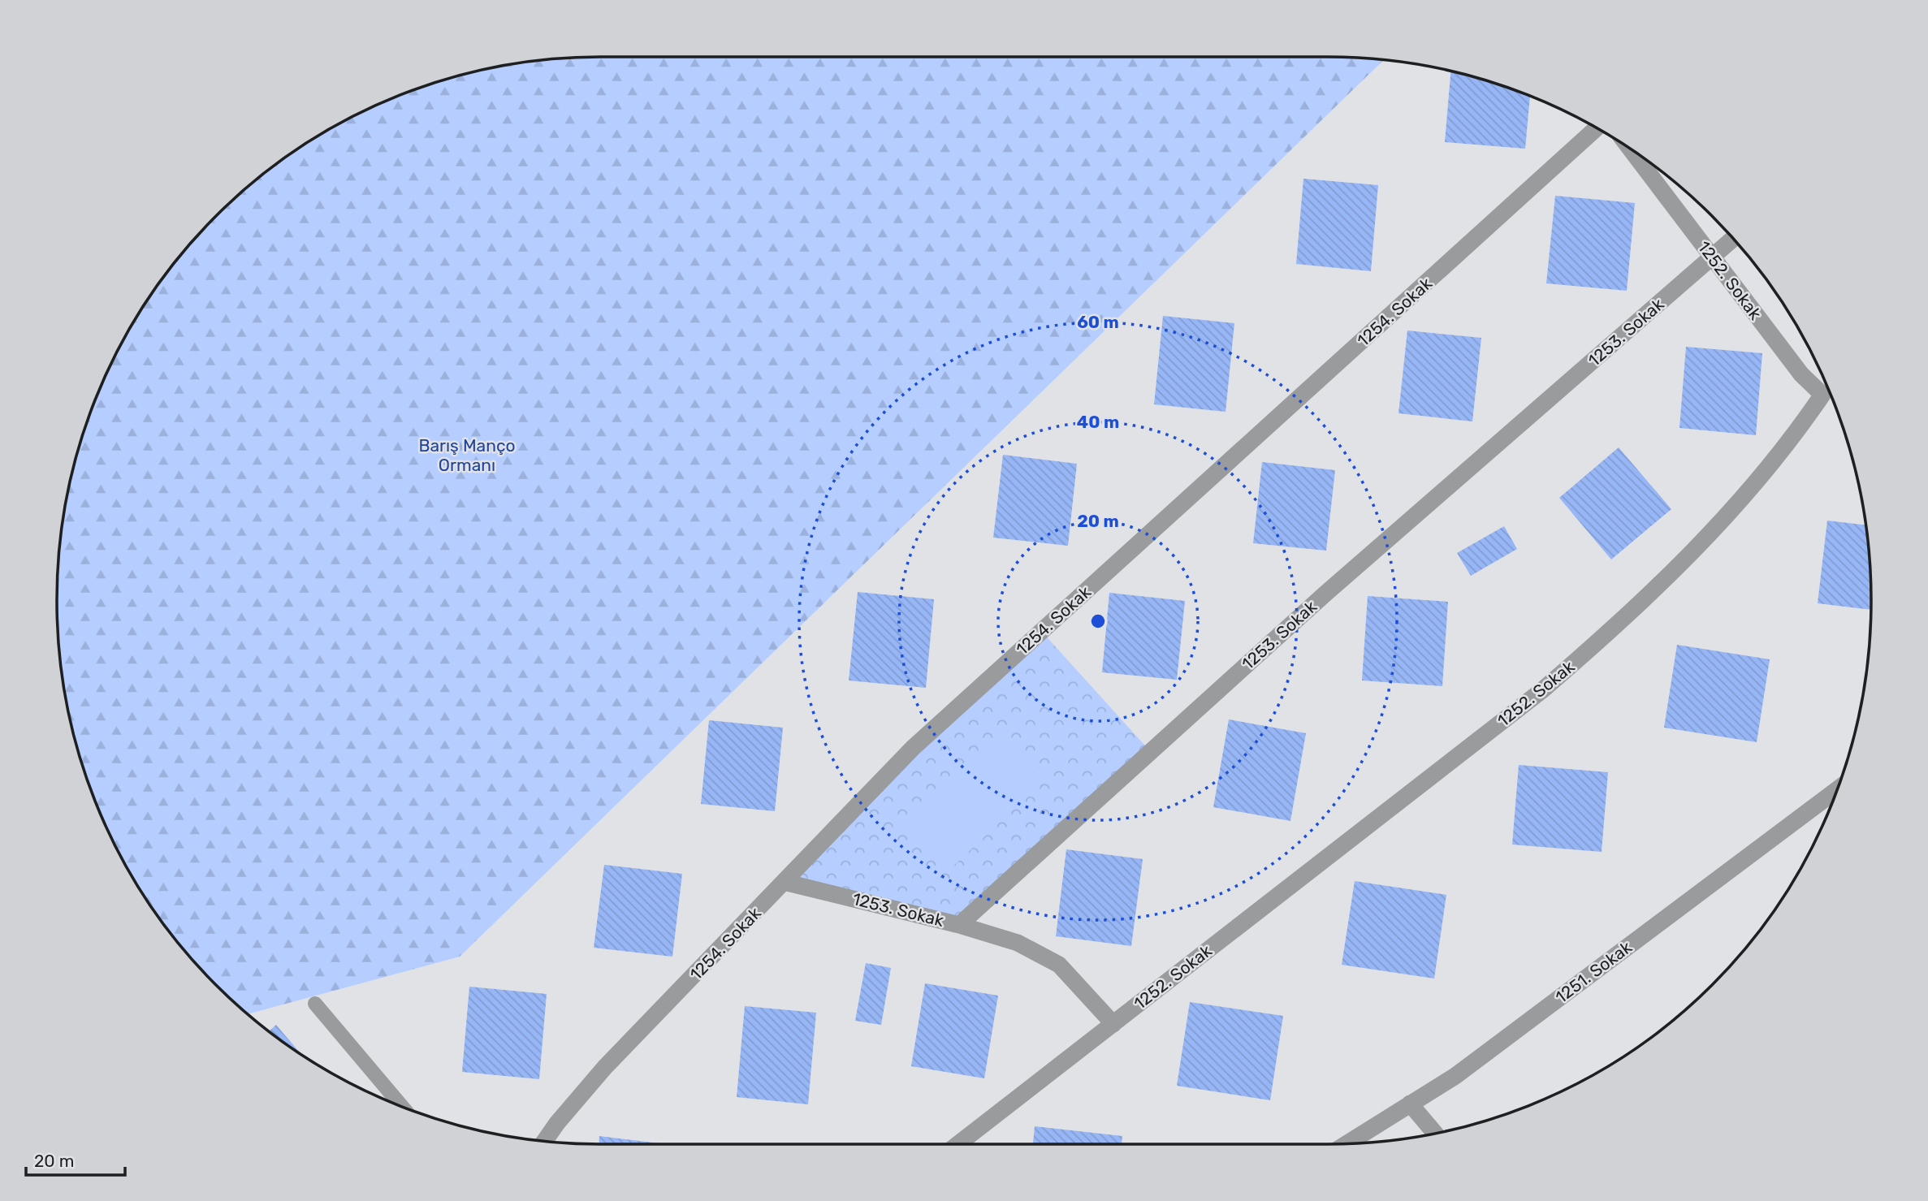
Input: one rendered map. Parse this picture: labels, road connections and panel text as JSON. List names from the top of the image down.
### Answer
{
  "streets": {
    "street": [
      "1252. Sokak",
      "1254. Sokak",
      "1253. Sokak",
      "1251. Sokak"
    ]
  },
  "crossings": [
    ["1252. Sokak", "1253. Sokak"],
    ["1254. Sokak", "1253. Sokak"]
  ],
  "parks": ["Barış Manço Ormanı"],
  "scale_bar": "20 m",
  "rings": ["60 m", "40 m", "20 m"]
}
